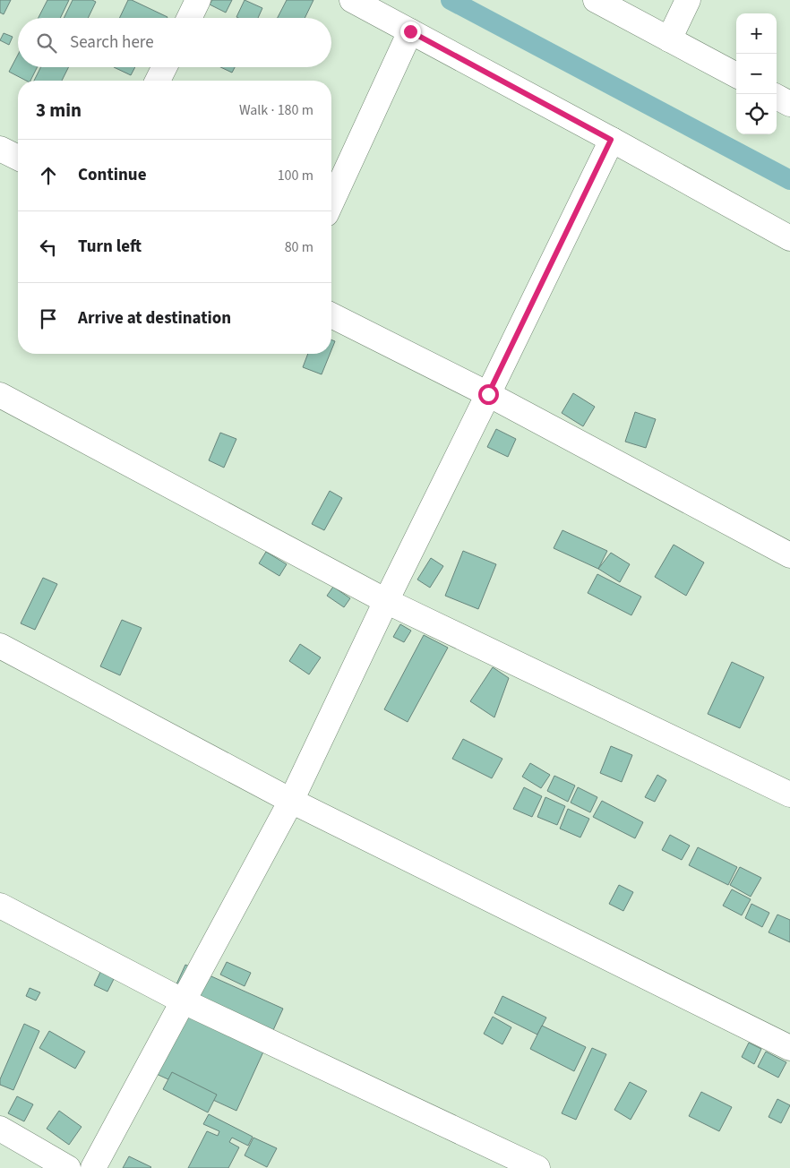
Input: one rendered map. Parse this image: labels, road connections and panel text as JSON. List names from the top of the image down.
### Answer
{
  "page": {
    "map_buttons": ["+", "−"],
    "search": "Search here",
    "heading": ["3 min", "Walk · 180 m"],
    "list": [
      ["Continue", "100 m"],
      ["Turn left", "80 m"],
      "Arrive at destination"
    ]
  }
}
